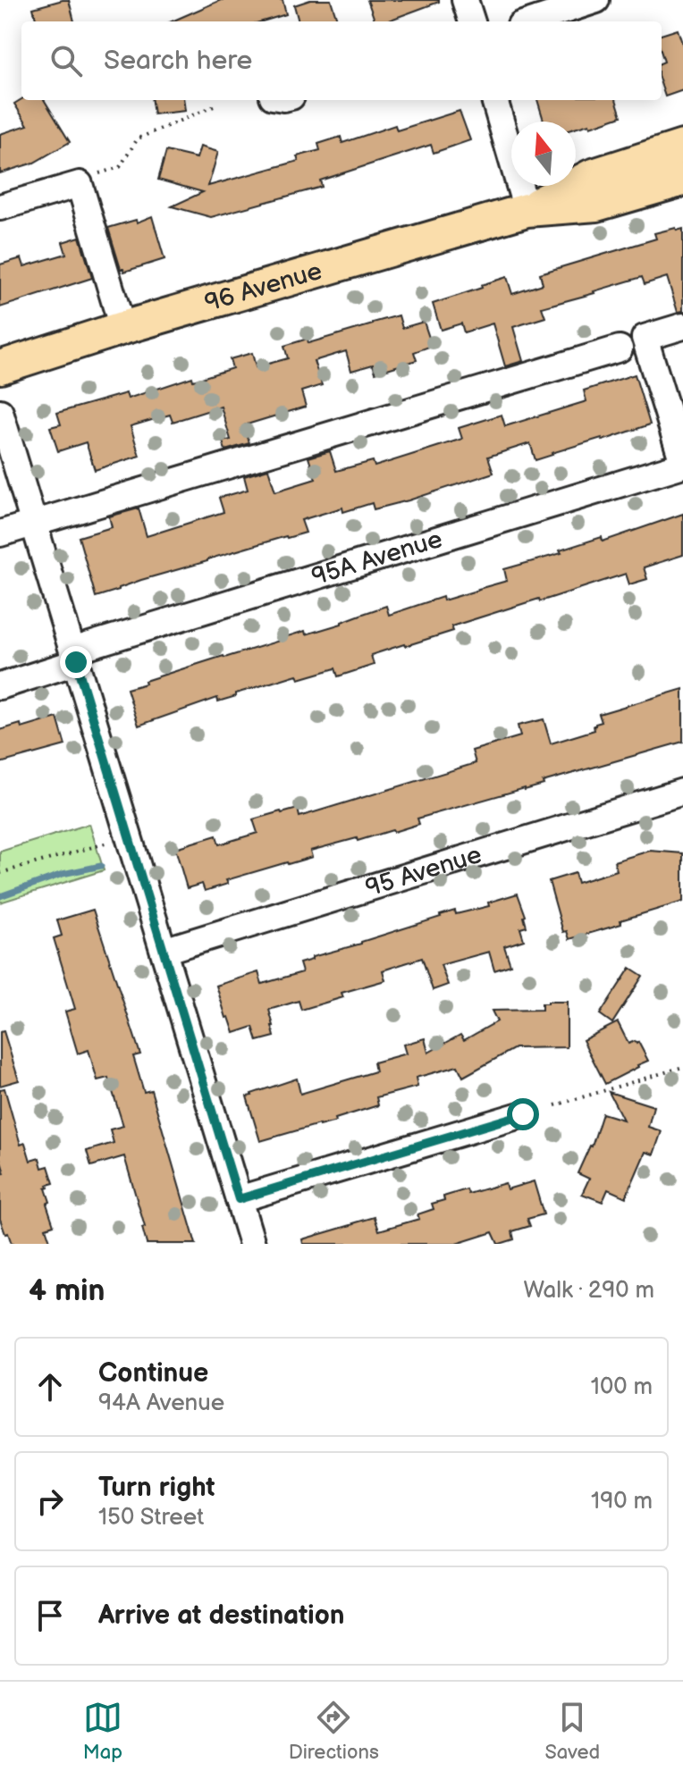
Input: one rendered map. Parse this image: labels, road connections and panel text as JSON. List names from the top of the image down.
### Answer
{
  "streets": {
    "main road": ["96 Avenue"],
    "street": ["95A Avenue", "95 Avenue"]
  },
  "north": "top",
  "page": {
    "search": "Search here",
    "heading": ["4 min", "Walk · 290 m"],
    "list": [
      ["Continue", "94A Avenue", "100 m"],
      ["Turn right", "150 Street", "190 m"],
      "Arrive at destination"
    ],
    "nav": ["Map", "Directions", "Saved"]
  }
}
